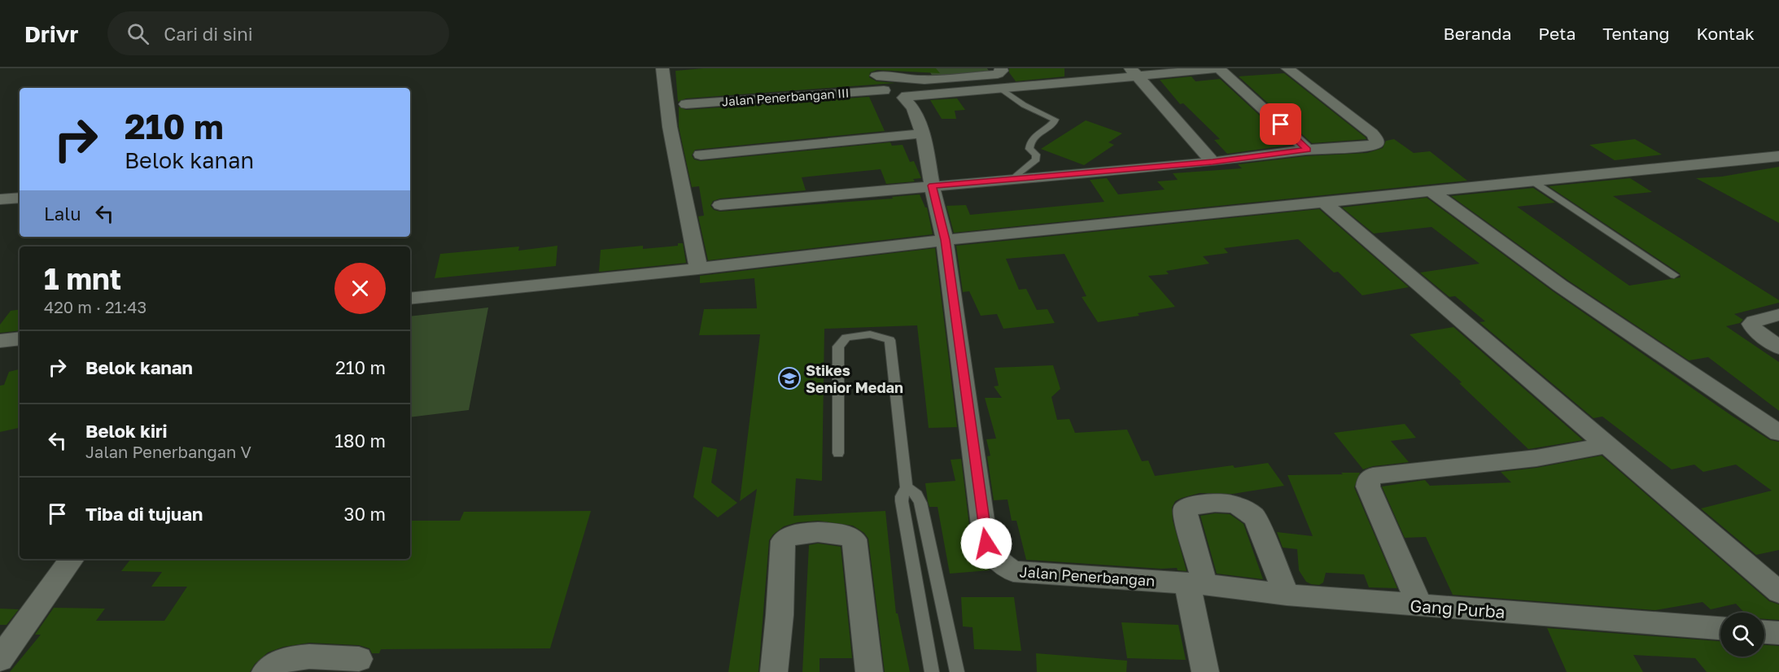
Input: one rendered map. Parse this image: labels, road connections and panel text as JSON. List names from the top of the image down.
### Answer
{
  "streets": {
    "street": ["Jalan Penerbangan III", "Jalan Penerbangan", "Gang Purba"]
  },
  "crossings": [
    ["Jalan Penerbangan III", "Jalan Penerbangan"],
    ["Jalan Penerbangan", "Gang Purba"]
  ],
  "places": {
    "school or university": ["Stikes Senior Medan"]
  },
  "page": {
    "header": "Drivr",
    "search": "Cari di sini",
    "nav": [
      "Beranda",
      "Peta",
      "Tentang",
      "Kontak"
    ],
    "turn": ["210 m", "Belok kanan"],
    "then": "Lalu",
    "heading": ["1 mnt", "420 m · 21:43"],
    "list": [
      {
        "name": "Belok kanan",
        "value": "210 m"
      },
      {
        "name": "Belok kiri",
        "note": "Jalan Penerbangan V",
        "value": "180 m"
      },
      {
        "name": "Tiba di tujuan",
        "value": "30 m"
      }
    ]
  }
}
